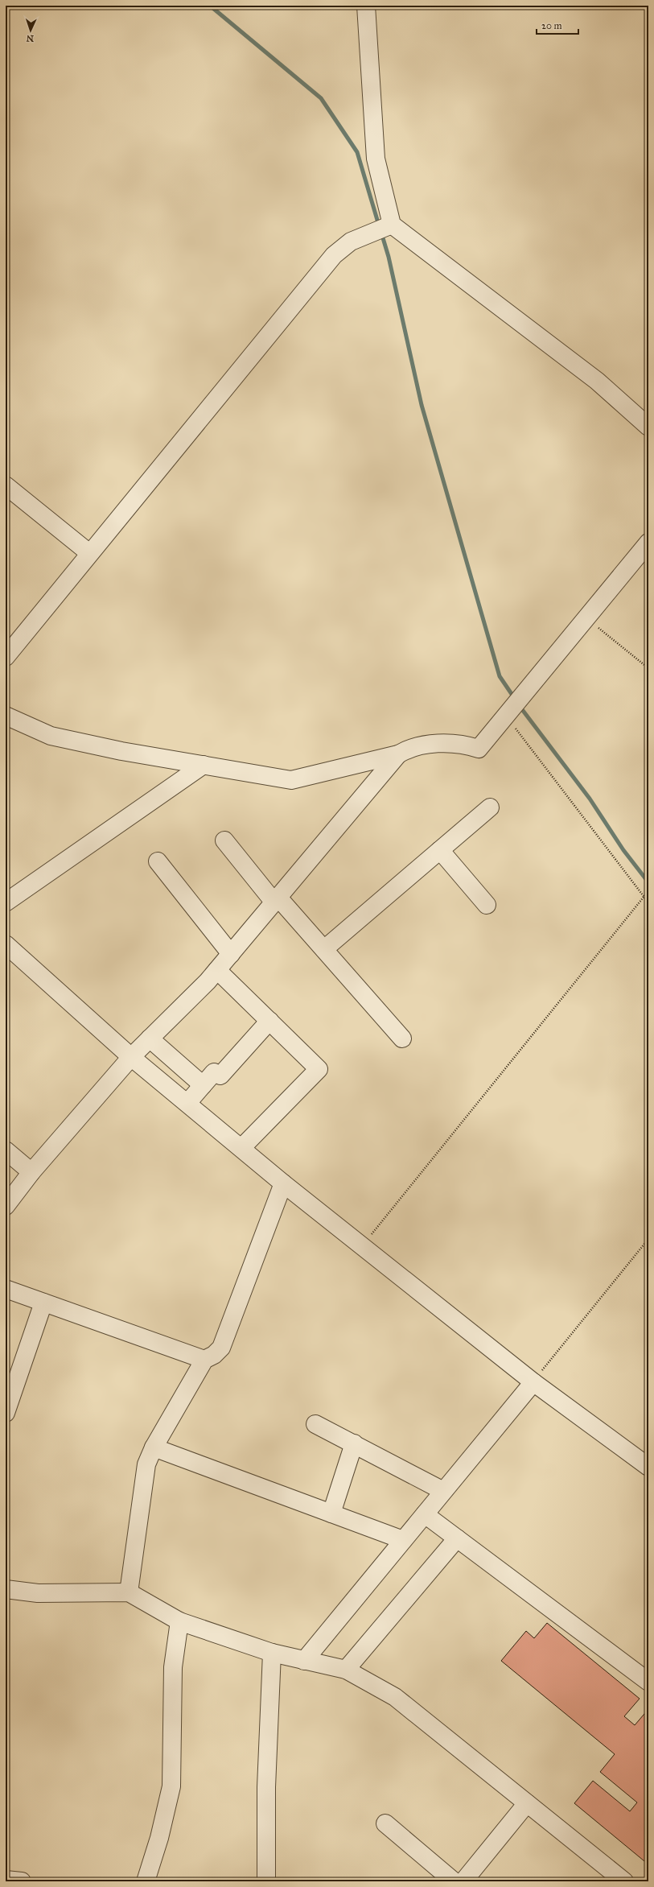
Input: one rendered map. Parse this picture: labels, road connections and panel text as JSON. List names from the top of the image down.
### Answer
{
  "scale_bar": "20 m",
  "north": "bottom"
}
